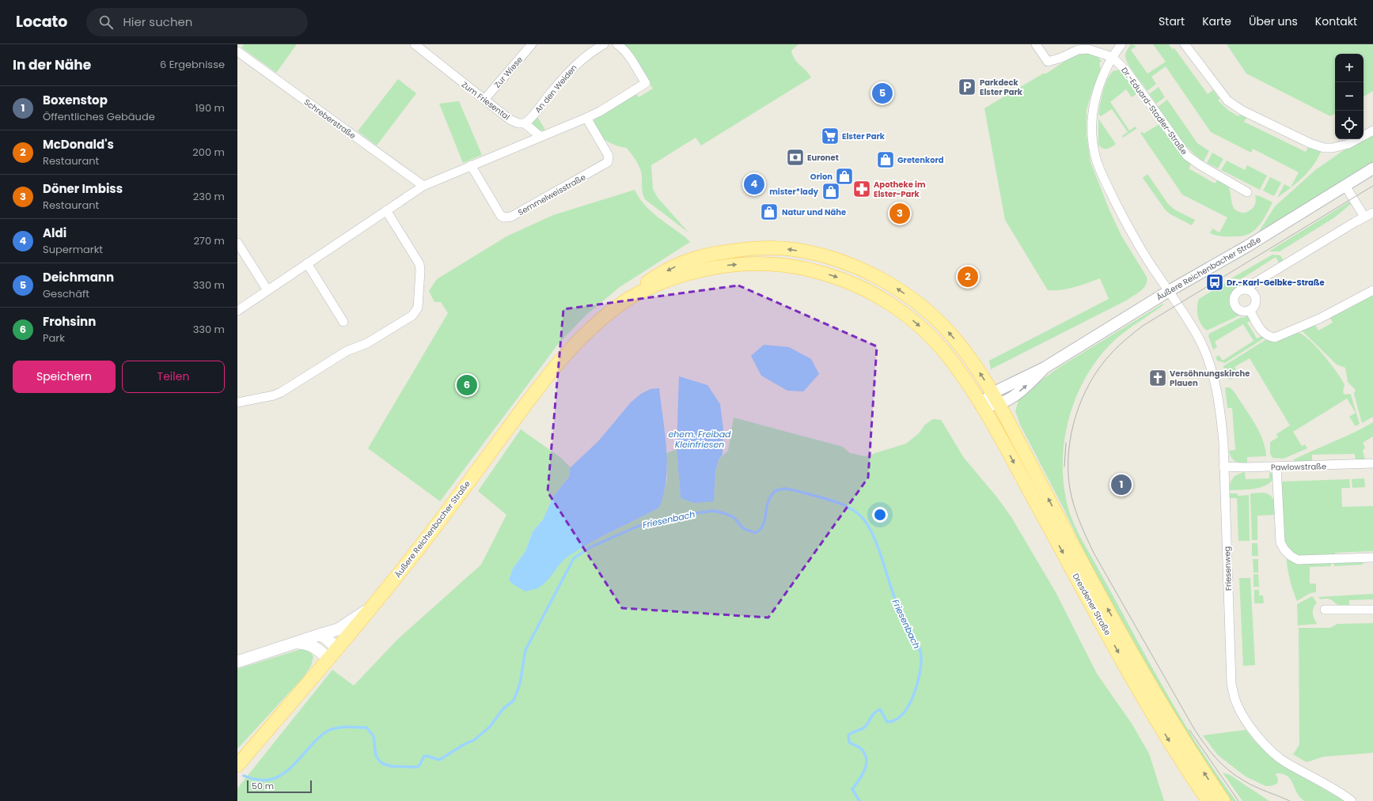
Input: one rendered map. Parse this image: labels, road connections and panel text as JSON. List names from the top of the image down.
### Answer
{
  "streets": {
    "main road": ["Äußere Reichenbacher Straße", "Dresdener Straße"],
    "street": [
      "Zur Wiese",
      "An den Weiden",
      "Zum Friesental",
      "Dr.-Eduard-Stadler-Straße",
      "Schreberstraße",
      "Semmelweisstraße",
      "Pawlowstraße",
      "Friesenweg"
    ]
  },
  "crossings": [
    ["Zur Wiese", "Zum Friesental"],
    ["An den Weiden", "Zum Friesental"],
    ["Dr.-Eduard-Stadler-Straße", "Friesenweg"],
    ["Äußere Reichenbacher Straße", "Friesenweg"],
    ["Äußere Reichenbacher Straße", "Dresdener Straße"],
    ["Pawlowstraße", "Friesenweg"]
  ],
  "one_way": ["Dresdener Straße"],
  "water": ["ehem. Freibad Kleinfriesen", "Friesenbach"],
  "places": {
    "parking": ["Parkdeck Elster Park"],
    "supermarket": ["Elster Park"],
    "bank": ["Euronet"],
    "shop": [
      "Gretenkord",
      "Orion",
      "mister*lady",
      "Natur und Nähe"
    ],
    "pharmacy": ["Apotheke im Elster-Park"],
    "bus stop": ["Dr.-Karl-Gelbke-Straße"],
    "church": ["Versöhnungskirche Plauen"]
  },
  "scale_bar": "50 m",
  "page": {
    "header": "Locato",
    "search": "Hier suchen",
    "nav": [
      "Start",
      "Karte",
      "Über uns",
      "Kontakt"
    ],
    "heading": ["In der Nähe", "6 Ergebnisse"],
    "map_buttons": ["+", "−"],
    "pins": [
      "5",
      "4",
      "3",
      "2",
      "6",
      "1"
    ],
    "list": [
      {
        "mark": "1",
        "name": "Boxenstop",
        "note": "Öffentliches Gebäude",
        "value": "190 m"
      },
      {
        "mark": "2",
        "name": "McDonald's",
        "note": "Restaurant",
        "value": "200 m"
      },
      {
        "mark": "3",
        "name": "Döner Imbiss",
        "note": "Restaurant",
        "value": "230 m"
      },
      {
        "mark": "4",
        "name": "Aldi",
        "note": "Supermarkt",
        "value": "270 m"
      },
      {
        "mark": "5",
        "name": "Deichmann",
        "note": "Geschäft",
        "value": "330 m"
      },
      {
        "mark": "6",
        "name": "Frohsinn",
        "note": "Park",
        "value": "330 m"
      }
    ],
    "buttons": ["Speichern", "Teilen"],
    "scale": "50 m"
  }
}
